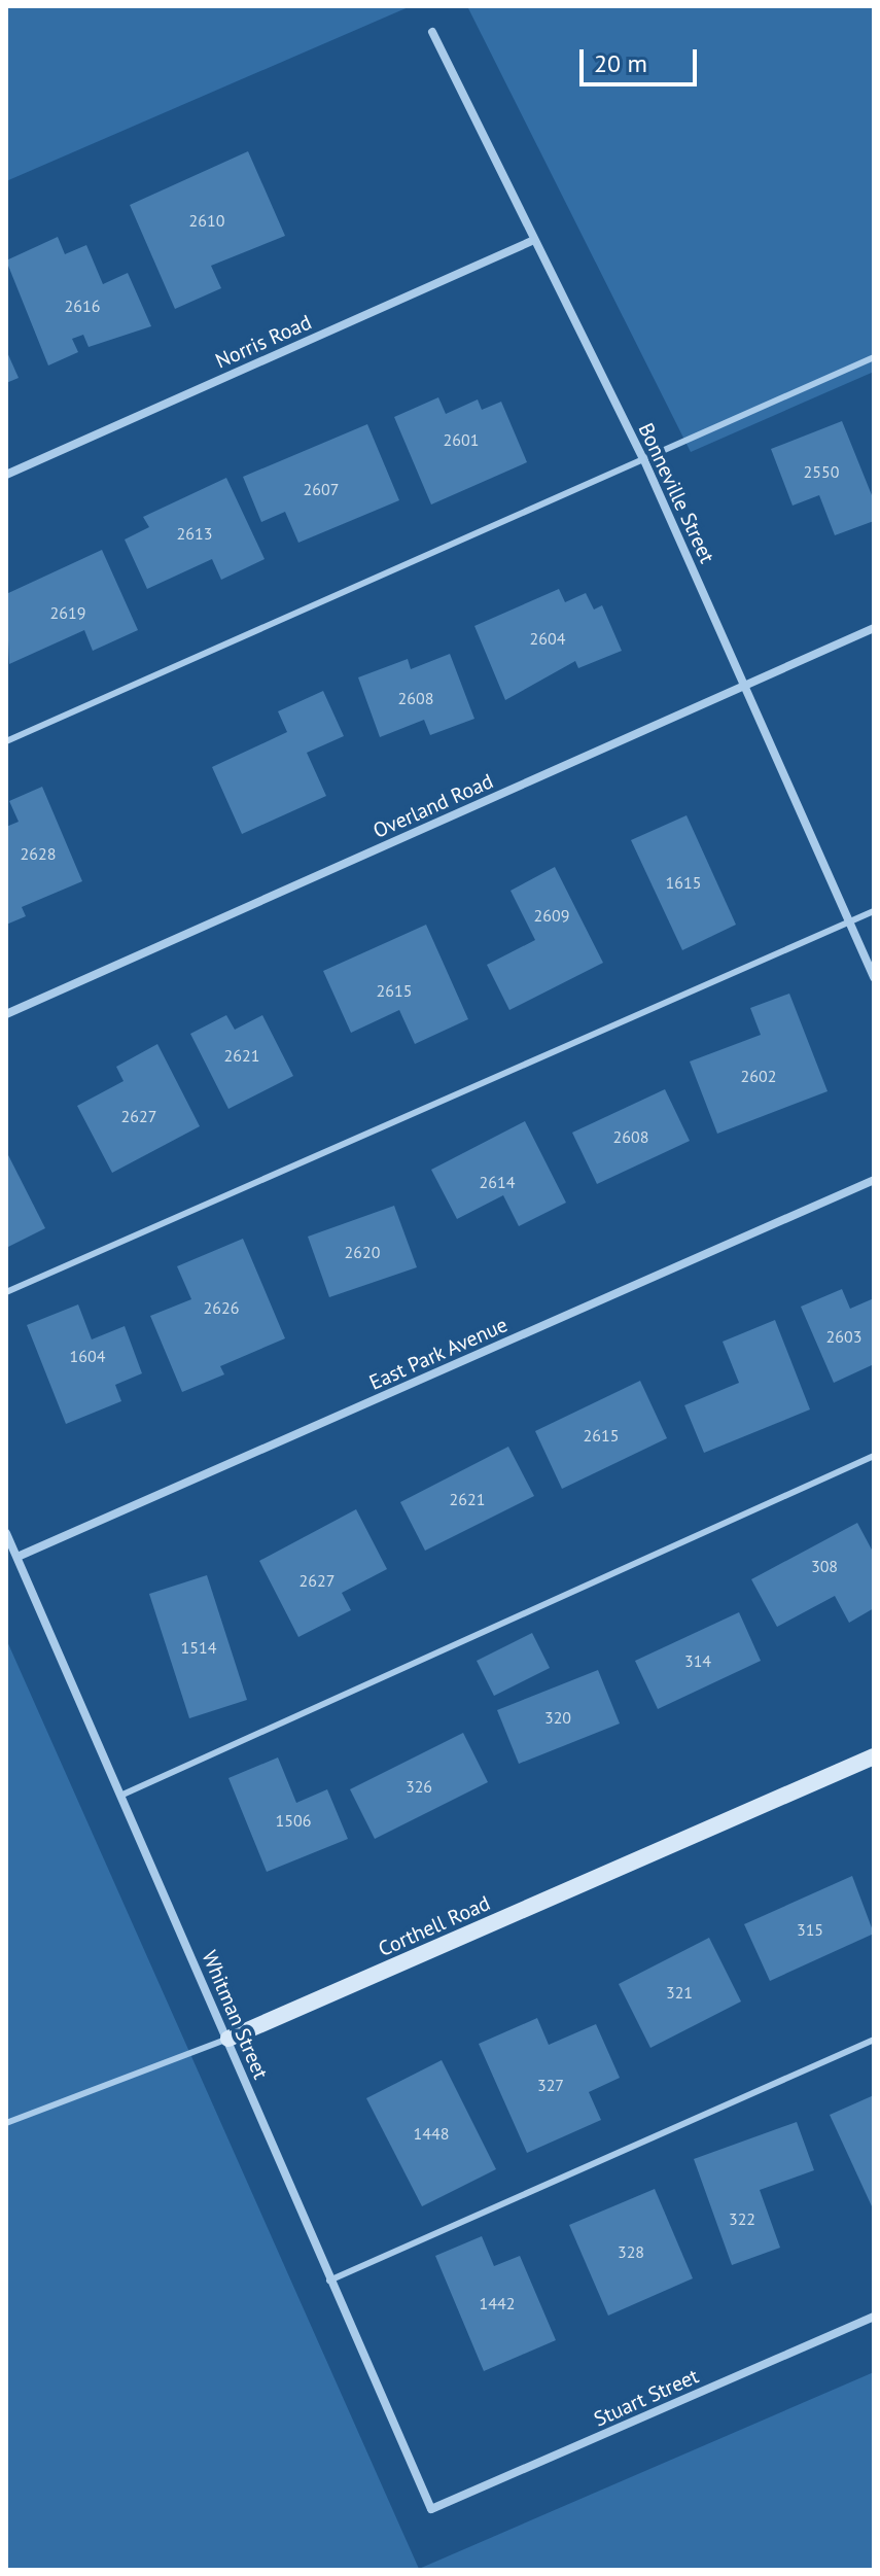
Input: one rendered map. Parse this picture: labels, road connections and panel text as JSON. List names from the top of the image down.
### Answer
{
  "streets": {
    "street": [
      "Norris Road",
      "Bonneville Street",
      "Overland Road",
      "East Park Avenue",
      "Corthell Road",
      "Whitman Street",
      "Stuart Street"
    ]
  },
  "crossings": [
    ["Norris Road", "Bonneville Street"],
    ["Bonneville Street", "Overland Road"],
    ["East Park Avenue", "Whitman Street"],
    ["Corthell Road", "Whitman Street"],
    ["Whitman Street", "Stuart Street"]
  ],
  "house_numbers": [
    "2610",
    "2616",
    "2601",
    "2550",
    "2607",
    "2613",
    "2619",
    "2604",
    "2608",
    "2628",
    "1615",
    "2609",
    "2615",
    "2621",
    "2602",
    "2627",
    "2608",
    "2614",
    "2620",
    "2626",
    "2603",
    "1604",
    "2615",
    "2621",
    "308",
    "2627",
    "1514",
    "314",
    "320",
    "326",
    "1506",
    "315",
    "321",
    "327",
    "1448",
    "322",
    "328",
    "1442"
  ],
  "scale_bar": "20 m"
}
